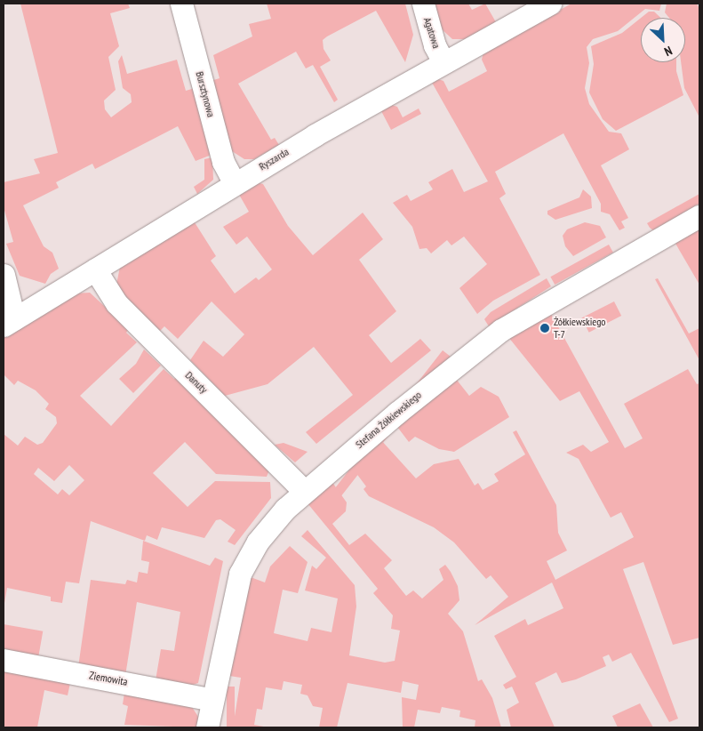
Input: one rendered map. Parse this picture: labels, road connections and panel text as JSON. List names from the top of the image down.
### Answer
{
  "streets": {
    "street": [
      "Agatowa",
      "Bursztynowa",
      "Ryszarda",
      "Danuty",
      "Stefana Żółkiewskiego",
      "Ziemowita"
    ]
  },
  "crossings": [
    ["Agatowa", "Ryszarda"],
    ["Bursztynowa", "Ryszarda"],
    ["Ryszarda", "Danuty"],
    ["Danuty", "Stefana Żółkiewskiego"],
    ["Stefana Żółkiewskiego", "Ziemowita"]
  ],
  "places": ["Żółkiewskiego T-7"],
  "north": "bottom right"
}
